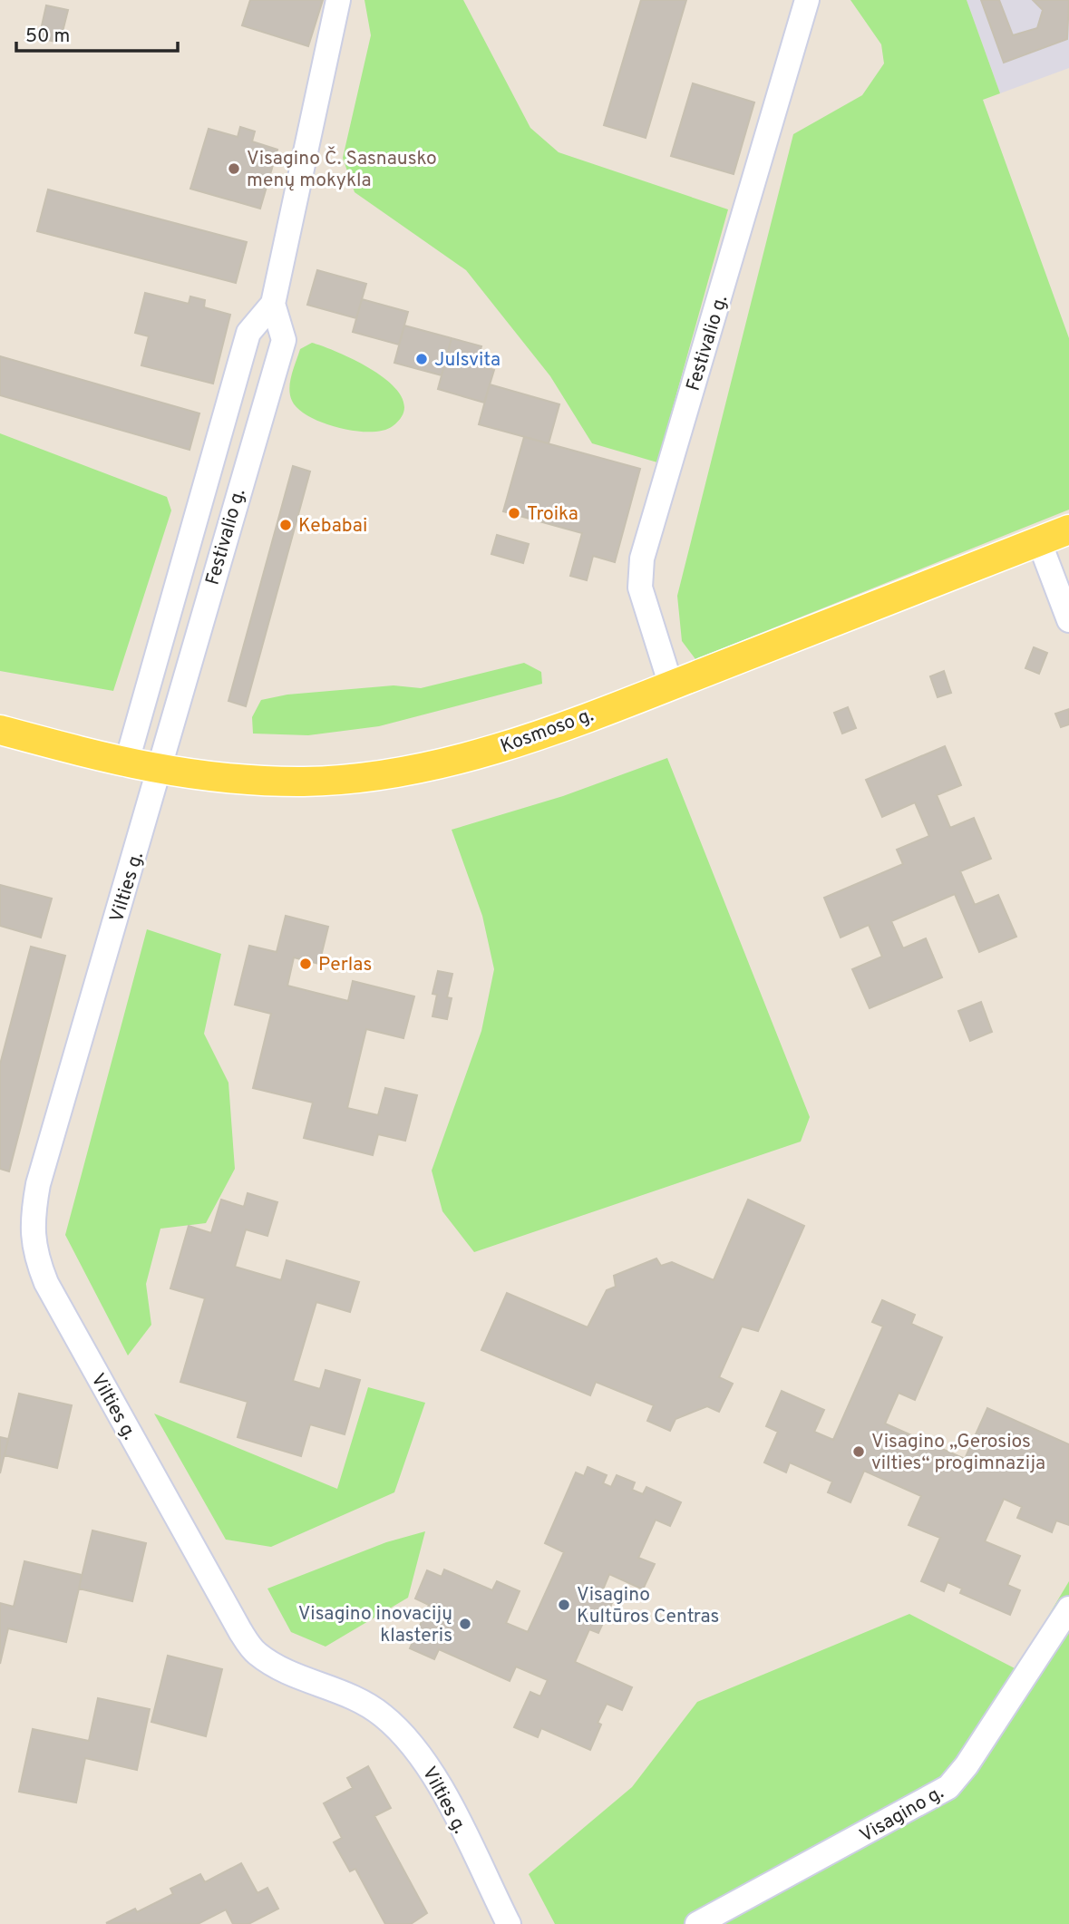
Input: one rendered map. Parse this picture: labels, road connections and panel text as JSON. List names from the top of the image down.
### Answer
{
  "streets": {
    "main road": ["Kosmoso g."],
    "street": ["Festivalio g.", "Vilties g.", "Visagino g."]
  },
  "crossings": [
    ["Festivalio g.", "Kosmoso g."],
    ["Festivalio g.", "Vilties g."],
    ["Kosmoso g.", "Vilties g."]
  ],
  "places": [
    "Visagino Č. Sasnausko menų mokykla",
    "Julsvita",
    "Troika",
    "Kebabai",
    "Perlas",
    "Visagino „Gerosios vilties“ progimnazija",
    "Visagino Kultūros Centras",
    "Visagino inovacijų klasteris"
  ],
  "scale_bar": "50 m"
}
